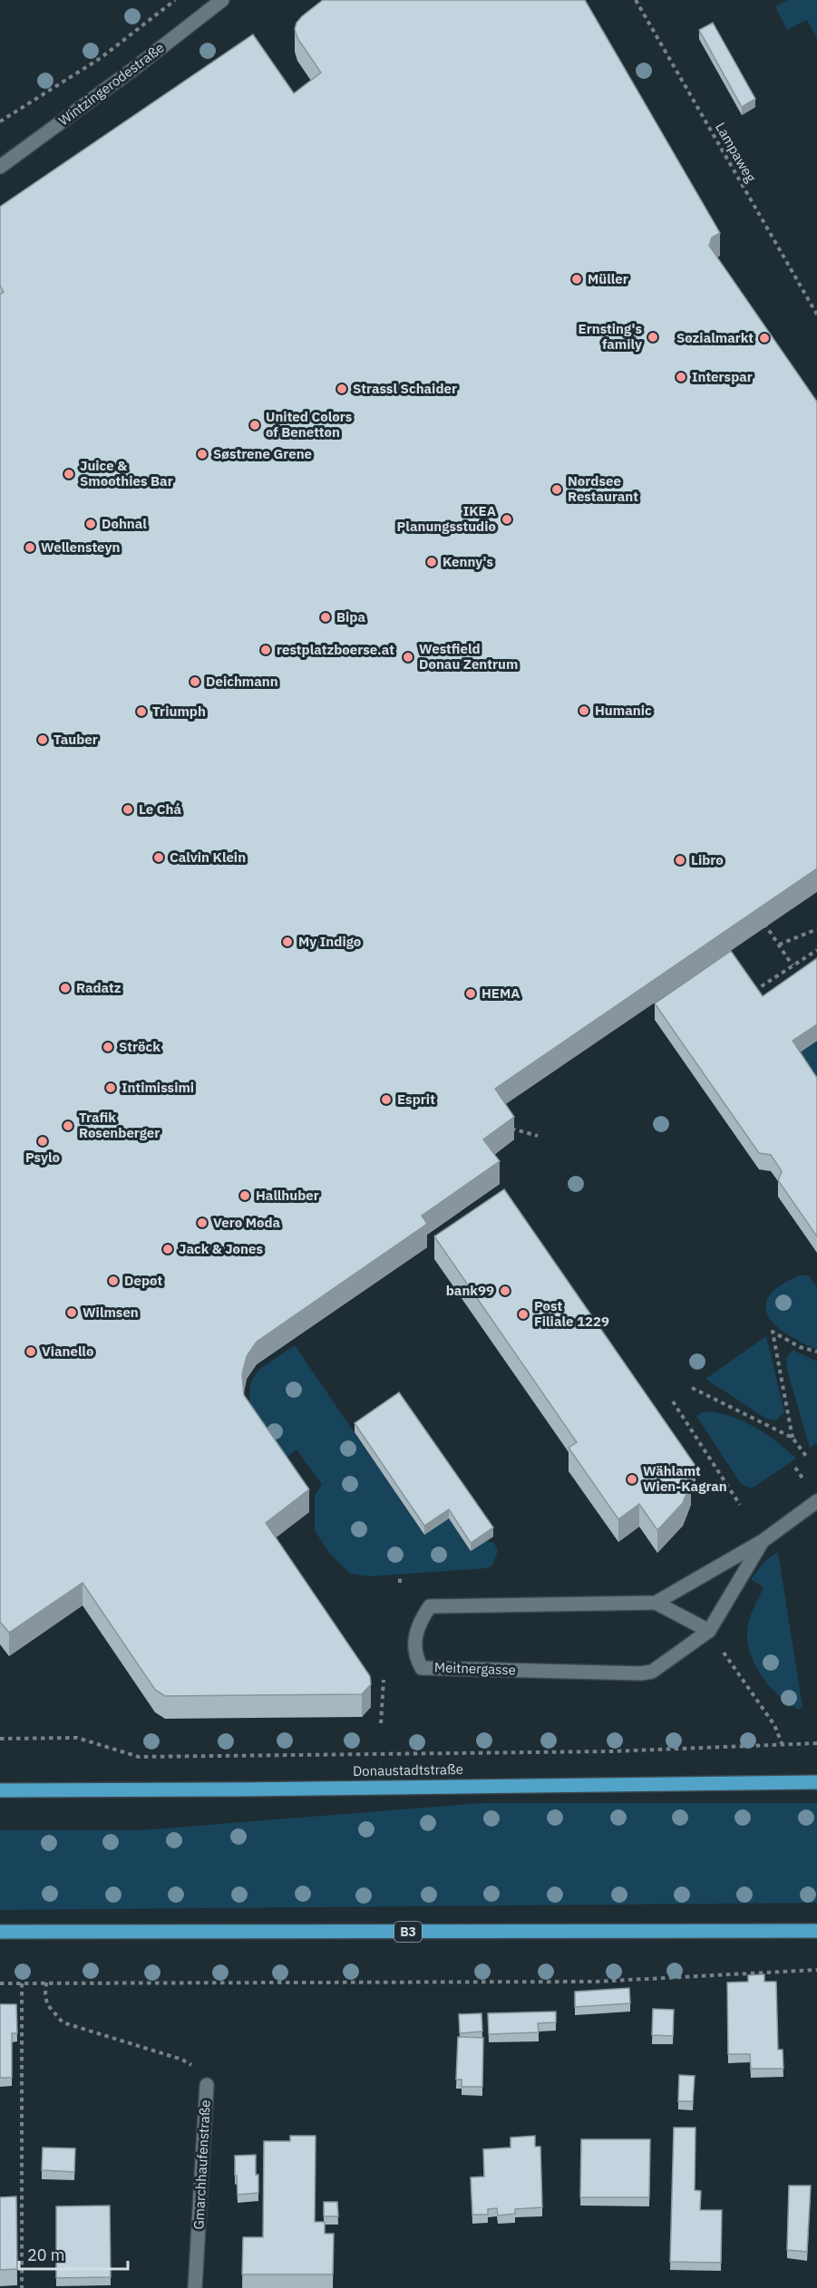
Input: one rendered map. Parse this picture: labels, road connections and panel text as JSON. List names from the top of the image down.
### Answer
{
  "streets": {
    "main road": ["Donaustadtstraße", "B3"],
    "street": ["Wintzingerodestraße", "Meitnergasse", "Gmarchhaufenstraße"],
    "path": ["Lampaweg"]
  },
  "places": [
    "Müller",
    "Ernsting's family",
    "Sozialmarkt",
    "Interspar",
    "Strassl Schaider",
    "United Colors of Benetton",
    "Søstrene Grene",
    "Juice & Smoothies Bar",
    "Nordsee Restaurant",
    "IKEA Planungsstudio",
    "Dohnal",
    "Wellensteyn",
    "Kenny's",
    "Bipa",
    "restplatzboerse.at",
    "Westfield Donau Zentrum",
    "Deichmann",
    "Humanic",
    "Triumph",
    "Tauber",
    "Le Chá",
    "Calvin Klein",
    "Libro",
    "My Indigo",
    "Radatz",
    "HEMA",
    "Ströck",
    "Intimissimi",
    "Esprit",
    "Trafik Rosenberger",
    "Psylo",
    "Hallhuber",
    "Vero Moda",
    "Jack & Jones",
    "Depot",
    "bank99",
    "Wilmsen",
    "Post Filiale 1229",
    "Vianello",
    "Wählamt Wien-Kagran"
  ],
  "scale_bar": "20 m"
}
